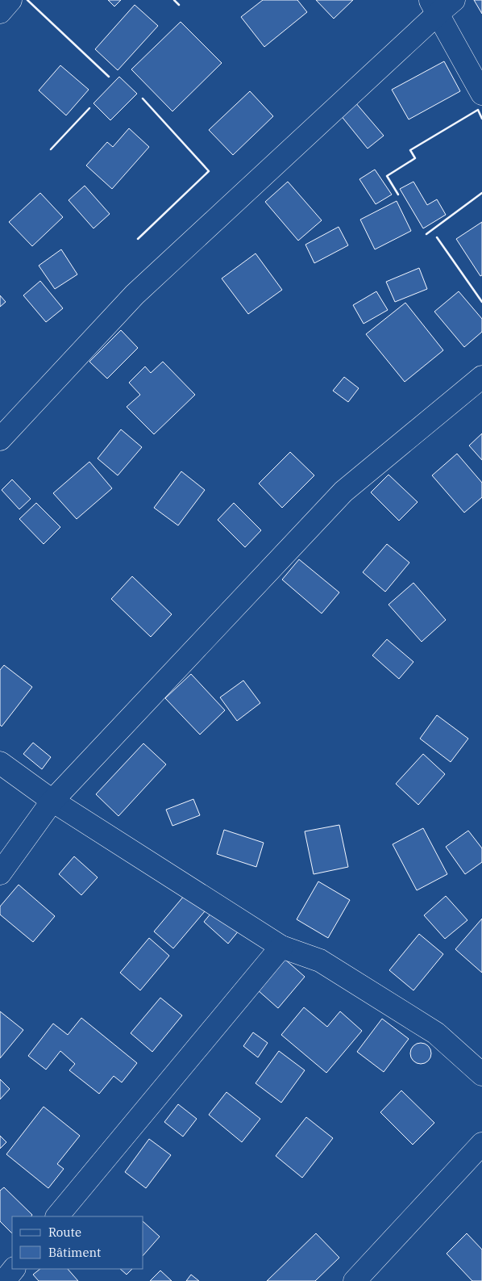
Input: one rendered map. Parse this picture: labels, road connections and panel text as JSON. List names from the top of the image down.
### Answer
{
  "legend": ["Route", "Bâtiment"]
}
